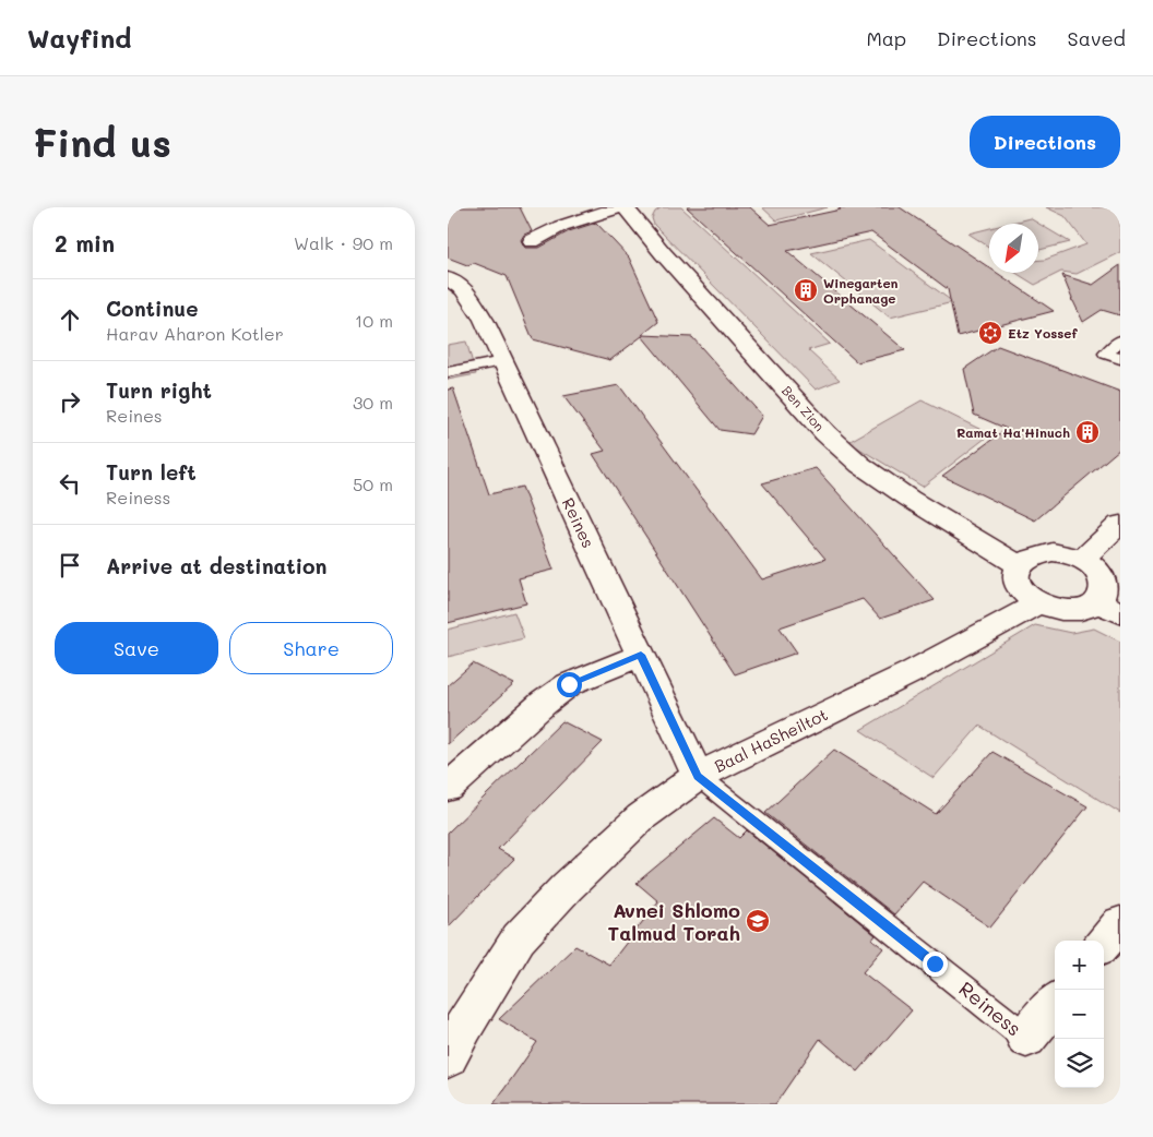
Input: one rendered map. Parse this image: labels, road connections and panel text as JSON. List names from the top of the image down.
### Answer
{
  "streets": {
    "street": ["Ben Zion", "Reines", "Baal HaSheiltot"],
    "lane": ["Reiness"]
  },
  "crossings": [
    ["Reines", "Baal HaSheiltot"],
    ["Reines", "Reiness"],
    ["Baal HaSheiltot", "Reiness"]
  ],
  "places": {
    "building": ["Winegarten Orphanage", "Ramat Ha'Hinuch"],
    "synagogue": ["Etz Yossef"],
    "school or university": ["Avnei Shlomo Talmud Torah"]
  },
  "north": "bottom left",
  "page": {
    "header": "Wayfind",
    "nav": ["Map", "Directions", "Saved"],
    "buttons": [
      "Directions",
      ["Save", "Share"]
    ],
    "title": "Find us",
    "heading": ["2 min", "Walk · 90 m"],
    "list": [
      ["Continue", "Harav Aharon Kotler", "10 m"],
      ["Turn right", "Reines", "30 m"],
      ["Turn left", "Reiness", "50 m"],
      "Arrive at destination"
    ],
    "map_buttons": ["+", "−"]
  }
}
